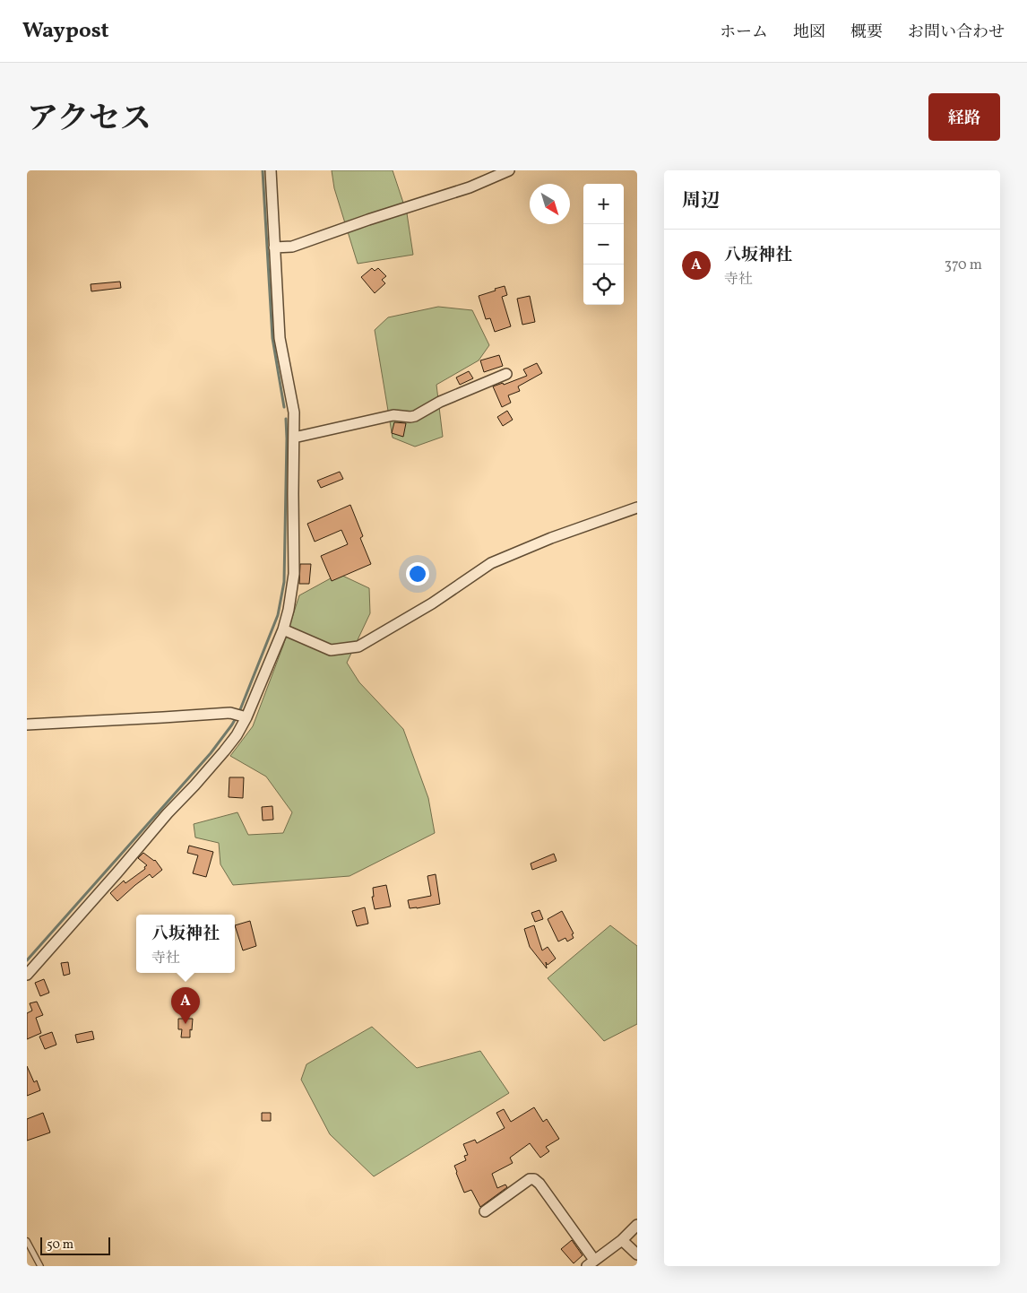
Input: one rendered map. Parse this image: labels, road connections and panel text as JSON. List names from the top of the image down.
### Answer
{
  "scale_bar": "50 m",
  "north": "bottom right",
  "page": {
    "header": "Waypost",
    "nav": [
      "ホーム",
      "地図",
      "概要",
      "お問い合わせ"
    ],
    "title": "アクセス",
    "buttons": "経路",
    "heading": "周辺",
    "map_buttons": ["+", "−"],
    "list": [
      {
        "mark": "A",
        "name": "八坂神社",
        "note": "寺社",
        "value": "370 m"
      }
    ],
    "popup": ["八坂神社", "寺社"],
    "pins": "A",
    "scale": "50 m"
  }
}
